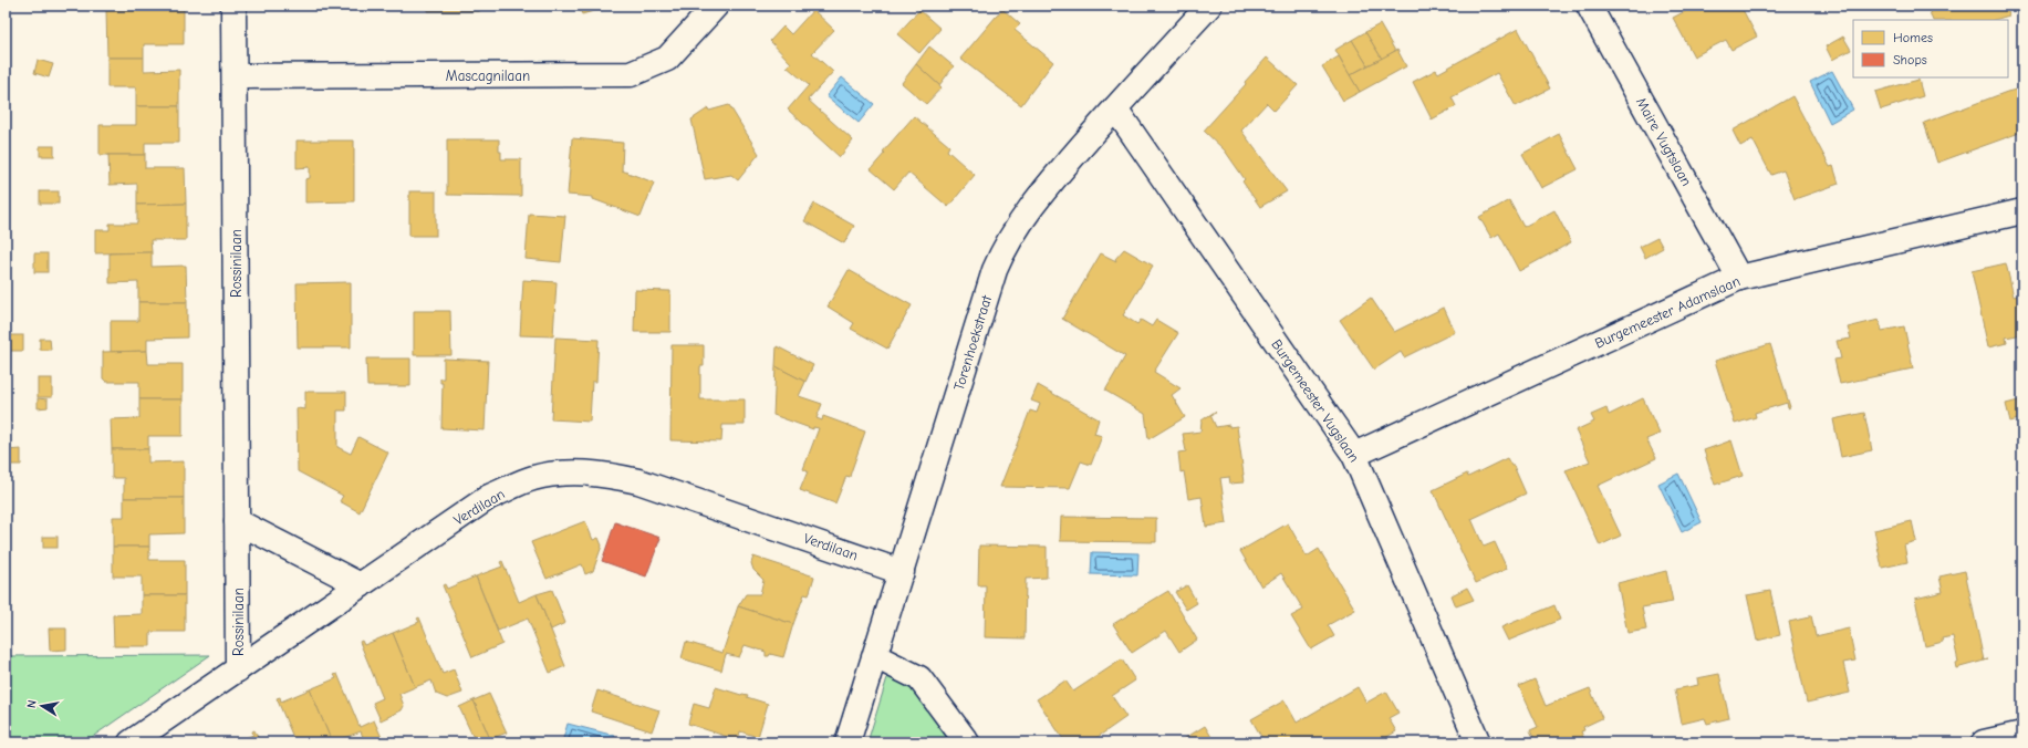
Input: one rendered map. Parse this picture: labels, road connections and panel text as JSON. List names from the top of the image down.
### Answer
{
  "streets": {
    "street": [
      "Mascagnilaan",
      "Maire Vugtslaan",
      "Rossinilaan",
      "Burgemeester Adamslaan",
      "Torenhoekstraat",
      "Burgemeester Vugslaan",
      "Verdilaan"
    ]
  },
  "crossings": [
    ["Mascagnilaan", "Rossinilaan"],
    ["Maire Vugtslaan", "Burgemeester Adamslaan"],
    ["Rossinilaan", "Verdilaan"],
    ["Burgemeester Adamslaan", "Burgemeester Vugslaan"],
    ["Torenhoekstraat", "Burgemeester Vugslaan"],
    ["Torenhoekstraat", "Verdilaan"]
  ],
  "legend": ["Homes", "Shops"],
  "north": "left"
}
